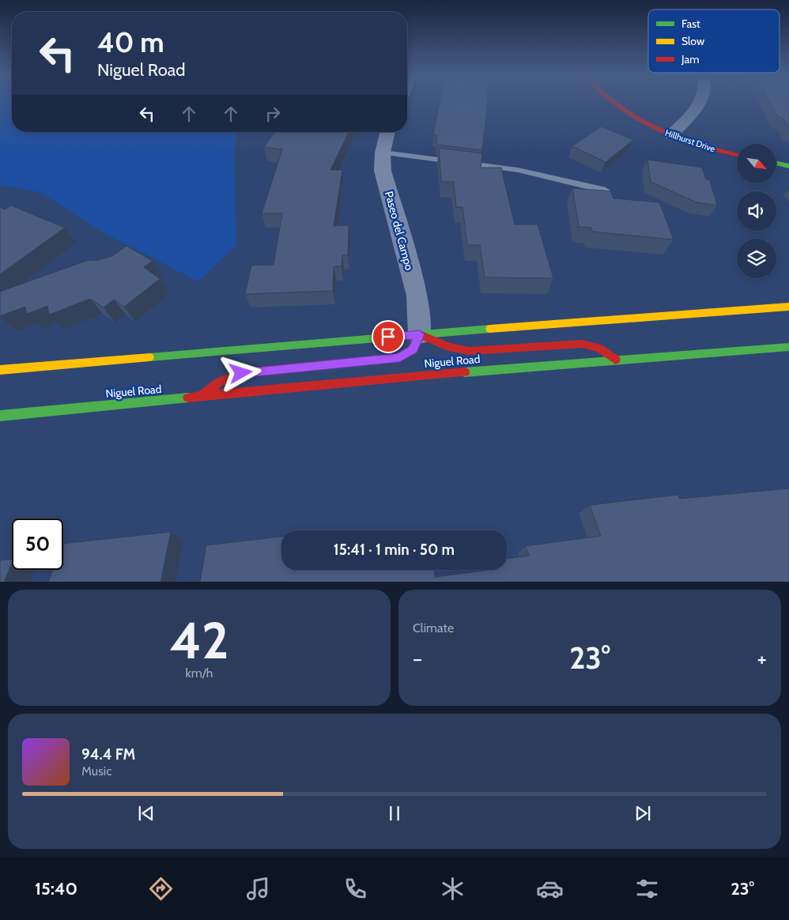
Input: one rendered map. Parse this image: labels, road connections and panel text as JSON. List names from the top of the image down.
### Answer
{
  "streets": {
    "main road": ["Hillhurst Drive", "Niguel Road"],
    "street": ["Paseo del Campo"]
  },
  "legend": ["Fast", "Slow", "Jam"],
  "north": "bottom right",
  "page": {
    "turn": ["40 m", "Niguel Road"],
    "limit": "50",
    "trip": "15:41 · 1 min · 50 m",
    "tile": [
      ["42", "km/h"],
      "Climate"
    ],
    "heat": ["−", "23°", "+"],
    "song": ["94.4 FM", "Music"],
    "tabs": ["15:40", "23°"]
  }
}
